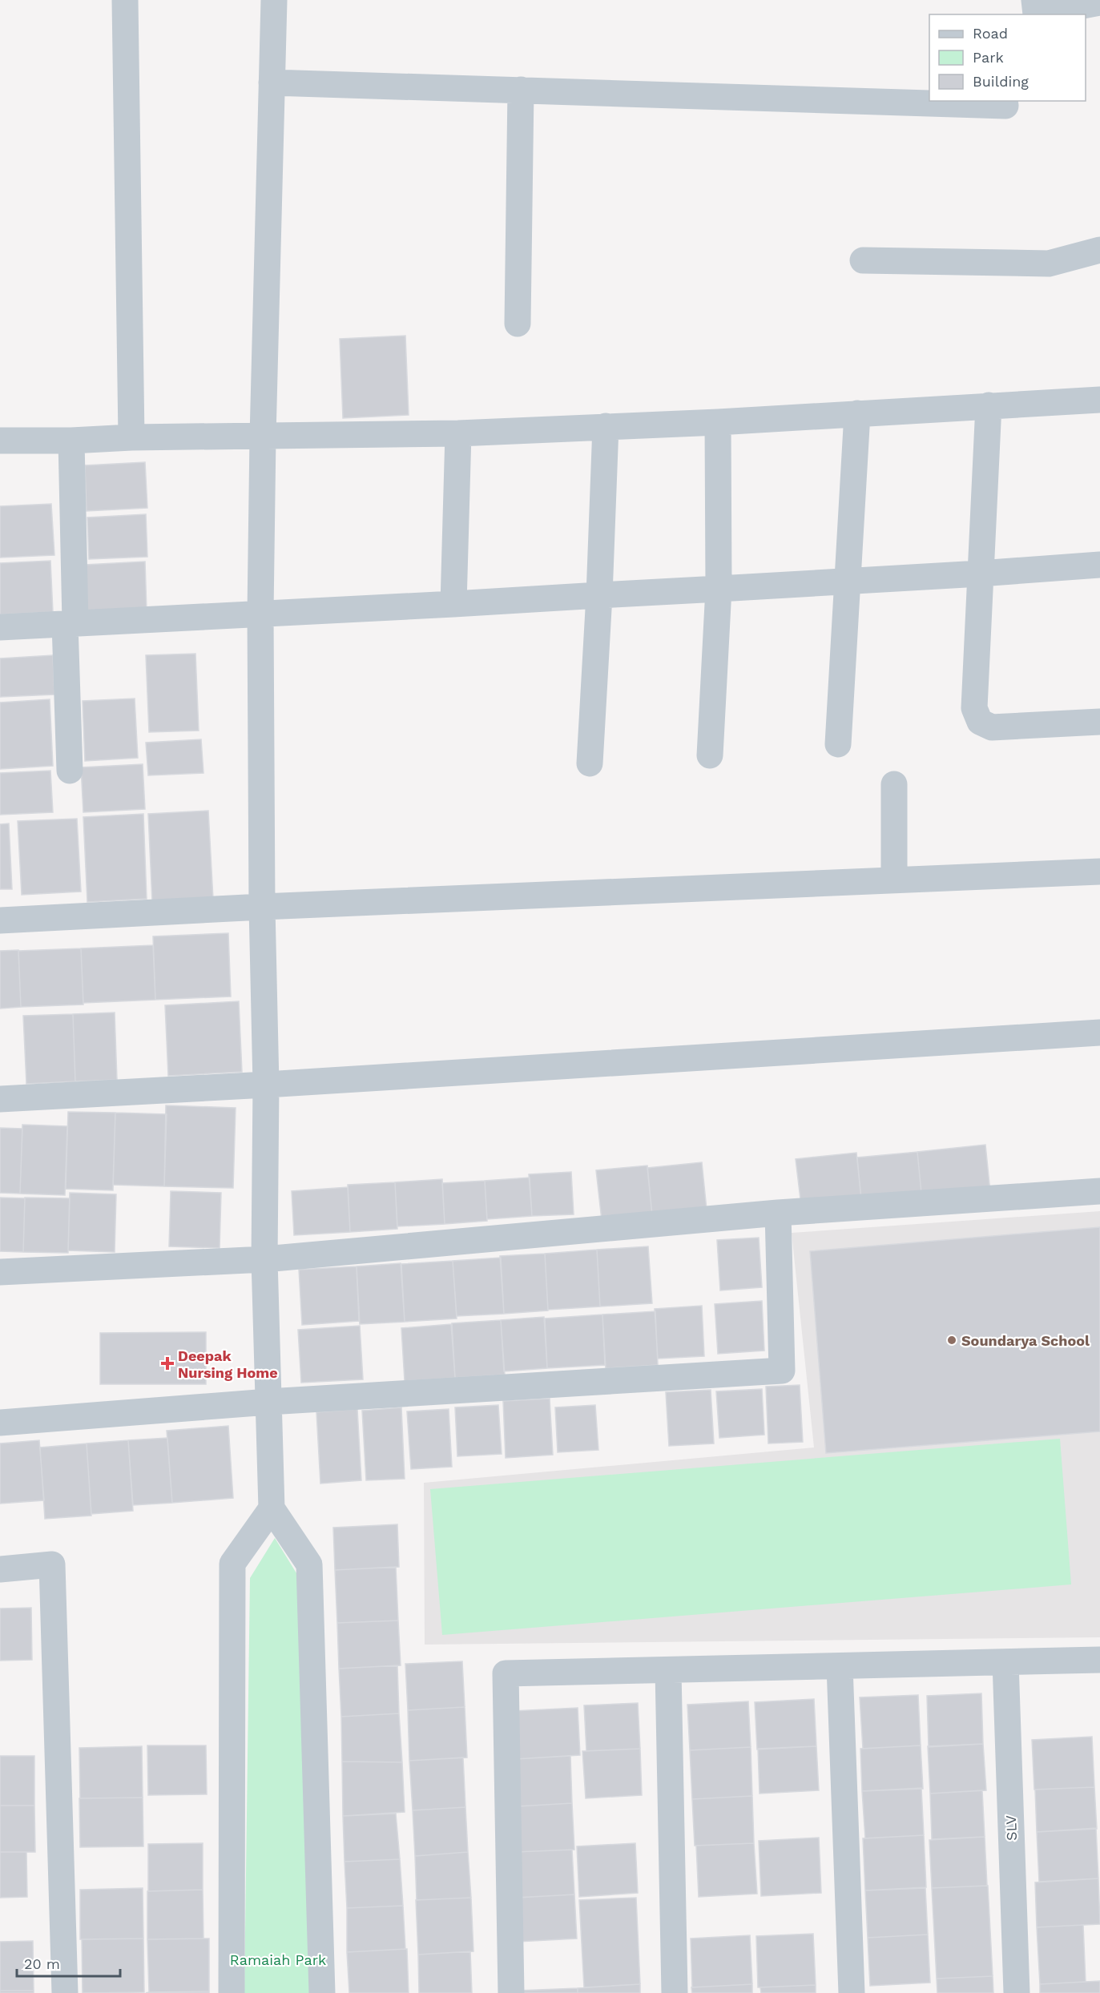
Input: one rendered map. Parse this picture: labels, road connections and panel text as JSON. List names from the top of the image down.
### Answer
{
  "streets": {
    "street": ["SLV"]
  },
  "parks": ["Ramaiah Park"],
  "places": {
    "other": ["Soundarya School"],
    "health": ["Deepak Nursing Home"]
  },
  "legend": ["Road", "Park", "Building"],
  "scale_bar": "20 m"
}
